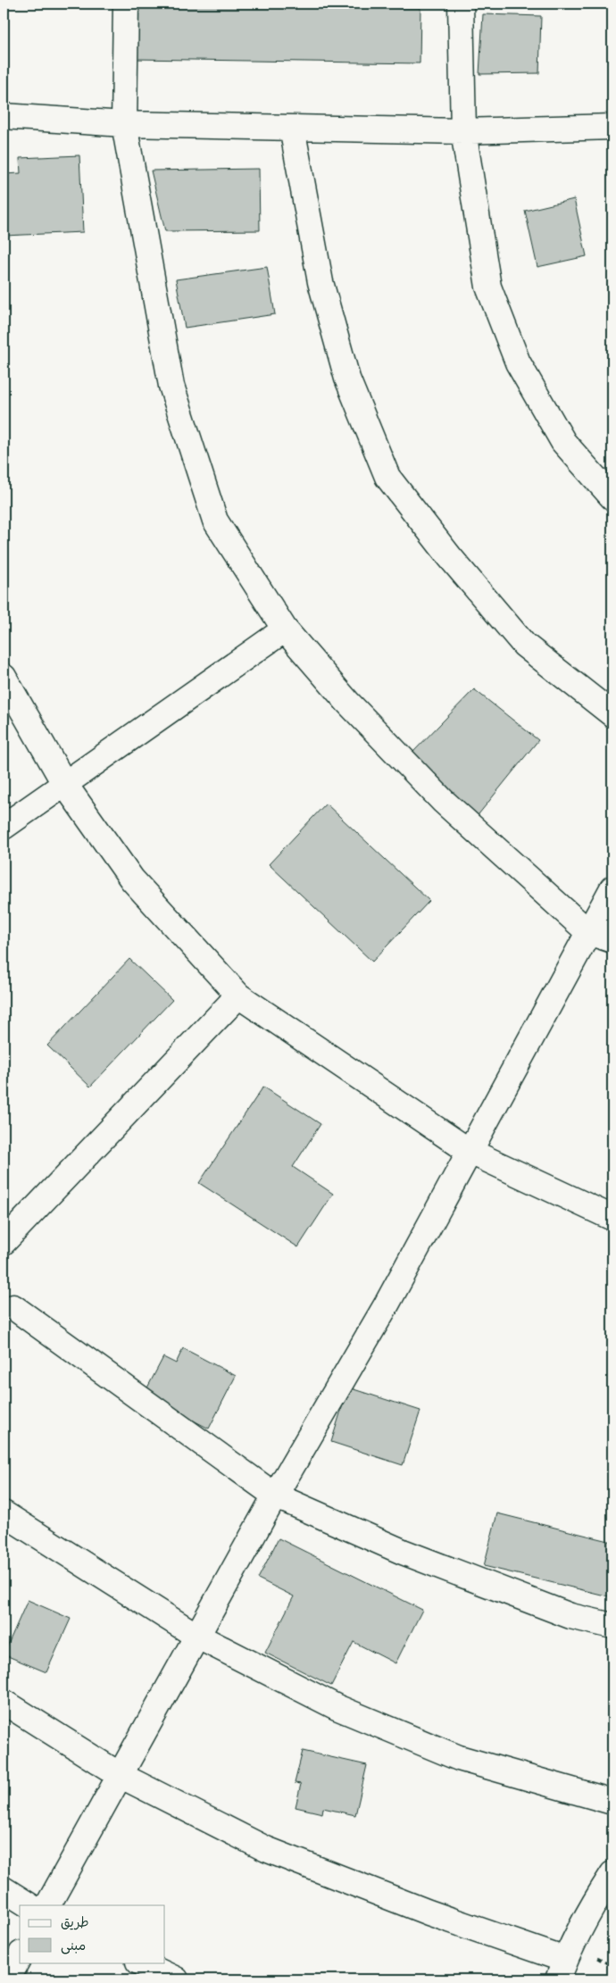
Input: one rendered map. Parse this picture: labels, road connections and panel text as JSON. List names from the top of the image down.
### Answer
{
  "legend": ["طريق", "مبنى"]
}
